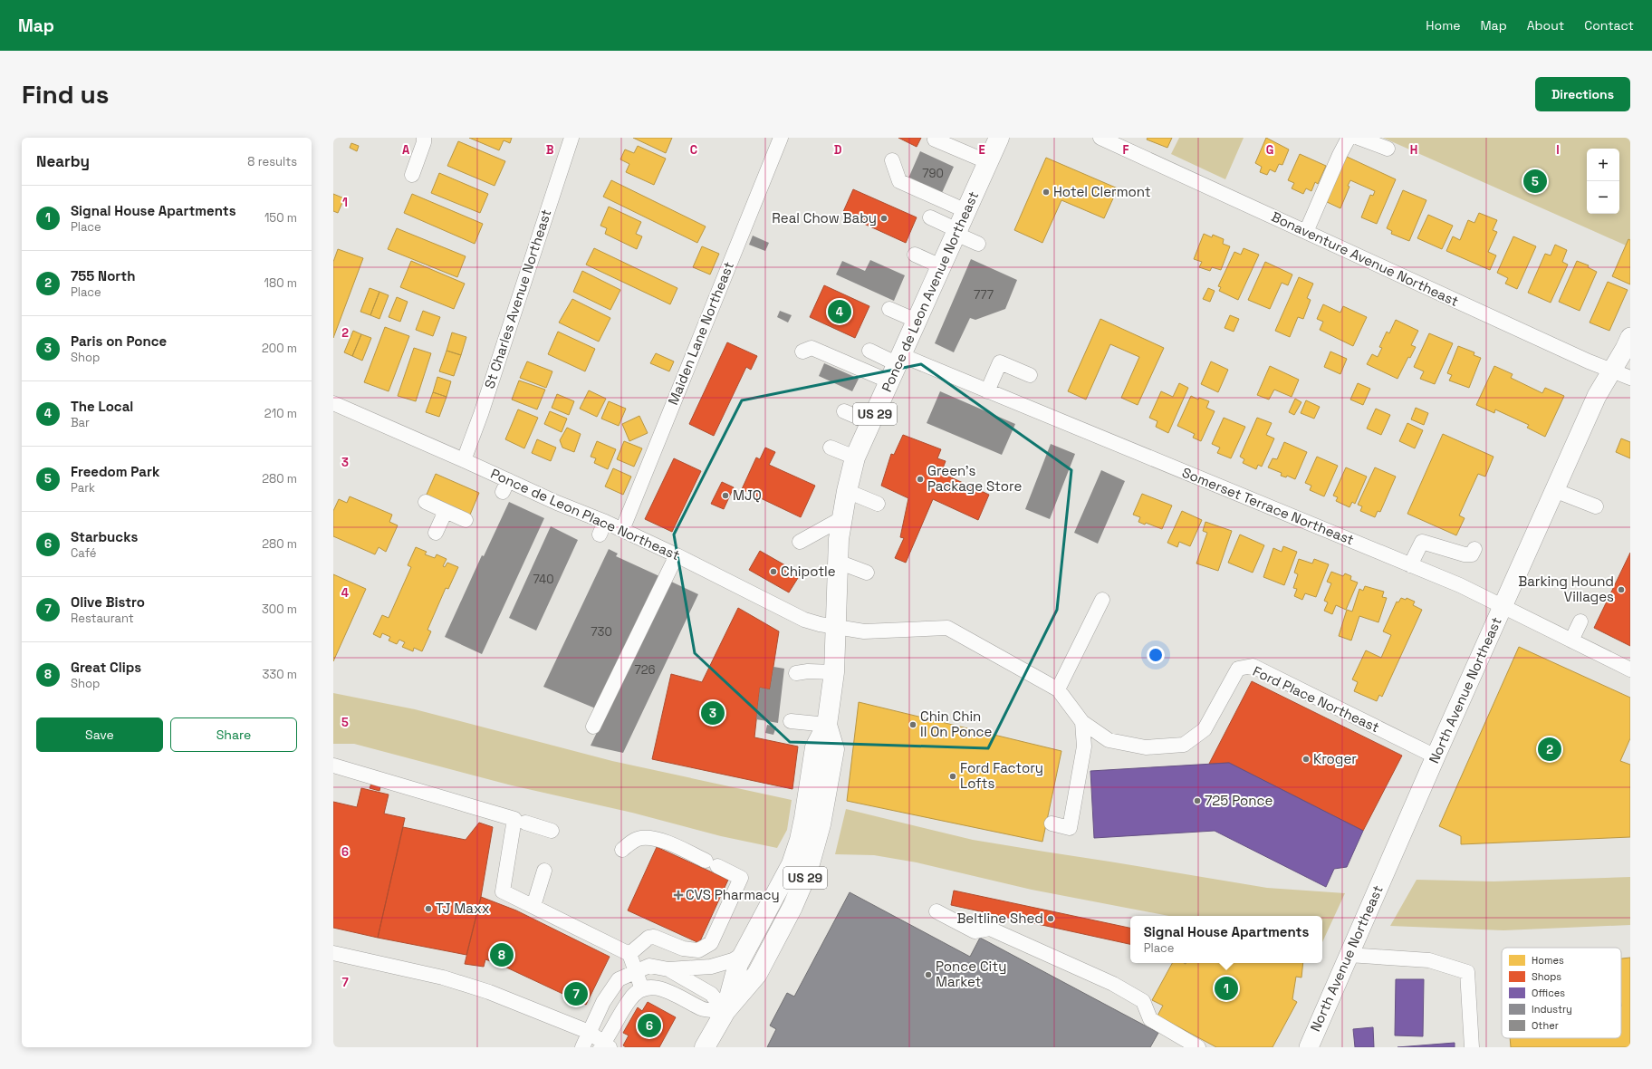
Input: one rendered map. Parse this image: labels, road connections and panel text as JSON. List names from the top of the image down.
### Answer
{
  "streets": {
    "highway": ["Ponce de Leon Avenue Northeast", "US 29"],
    "main road": ["North Avenue Northeast"],
    "street": [
      "Bonaventure Avenue Northeast",
      "St Charles Avenue Northeast",
      "Maiden Lane Northeast",
      "Somerset Terrace Northeast",
      "Ponce de Leon Place Northeast",
      "Ford Place Northeast"
    ]
  },
  "crossings": [
    ["Bonaventure Avenue Northeast", "North Avenue Northeast"],
    ["Ponce de Leon Avenue Northeast", "Somerset Terrace Northeast"],
    ["Ponce de Leon Avenue Northeast", "Ponce de Leon Place Northeast"],
    ["Ponce de Leon Avenue Northeast", "Ford Place Northeast"],
    ["St Charles Avenue Northeast", "Ponce de Leon Place Northeast"],
    ["Maiden Lane Northeast", "Ponce de Leon Place Northeast"],
    ["Somerset Terrace Northeast", "North Avenue Northeast"],
    ["Ponce de Leon Place Northeast", "Ford Place Northeast"],
    ["North Avenue Northeast", "Ford Place Northeast"]
  ],
  "places": {
    "other": [
      "Hotel Clermont",
      "Real Chow Baby",
      "Green's Package Store",
      "MJQ",
      "Chipotle",
      "Barking Hound Villages",
      "Chin Chin II On Ponce",
      "Kroger",
      "Ford Factory Lofts",
      "725 Ponce",
      "TJ Maxx",
      "Beltline Shed",
      "Ponce City Market"
    ],
    "health": ["CVS Pharmacy"]
  },
  "house_numbers": [
    "790",
    "777",
    "740",
    "730",
    "726"
  ],
  "legend": [
    "Homes",
    "Shops",
    "Offices",
    "Industry",
    "Other"
  ],
  "page": {
    "header": "Map",
    "nav": [
      "Home",
      "Map",
      "About",
      "Contact"
    ],
    "buttons": [
      "Directions",
      ["Save", "Share"]
    ],
    "title": "Find us",
    "heading": ["Nearby", "8 results"],
    "map_buttons": ["+", "−"],
    "pins": [
      "5",
      "4",
      "3",
      "2",
      "8",
      "1",
      "7",
      "6"
    ],
    "list": [
      {
        "mark": "1",
        "name": "Signal House Apartments",
        "note": "Place",
        "value": "150 m"
      },
      {
        "mark": "2",
        "name": "755 North",
        "note": "Place",
        "value": "180 m"
      },
      {
        "mark": "3",
        "name": "Paris on Ponce",
        "note": "Shop",
        "value": "200 m"
      },
      {
        "mark": "4",
        "name": "The Local",
        "note": "Bar",
        "value": "210 m"
      },
      {
        "mark": "5",
        "name": "Freedom Park",
        "note": "Park",
        "value": "280 m"
      },
      {
        "mark": "6",
        "name": "Starbucks",
        "note": "Café",
        "value": "280 m"
      },
      {
        "mark": "7",
        "name": "Olive Bistro",
        "note": "Restaurant",
        "value": "300 m"
      },
      {
        "mark": "8",
        "name": "Great Clips",
        "note": "Shop",
        "value": "330 m"
      }
    ],
    "popup": ["Signal House Apartments", "Place"]
  },
  "grid": {
    "columns": [
      "A",
      "B",
      "C",
      "D",
      "E",
      "F",
      "G",
      "H",
      "I"
    ],
    "rows": [
      "1",
      "2",
      "3",
      "4",
      "5",
      "6",
      "7"
    ]
  }
}
